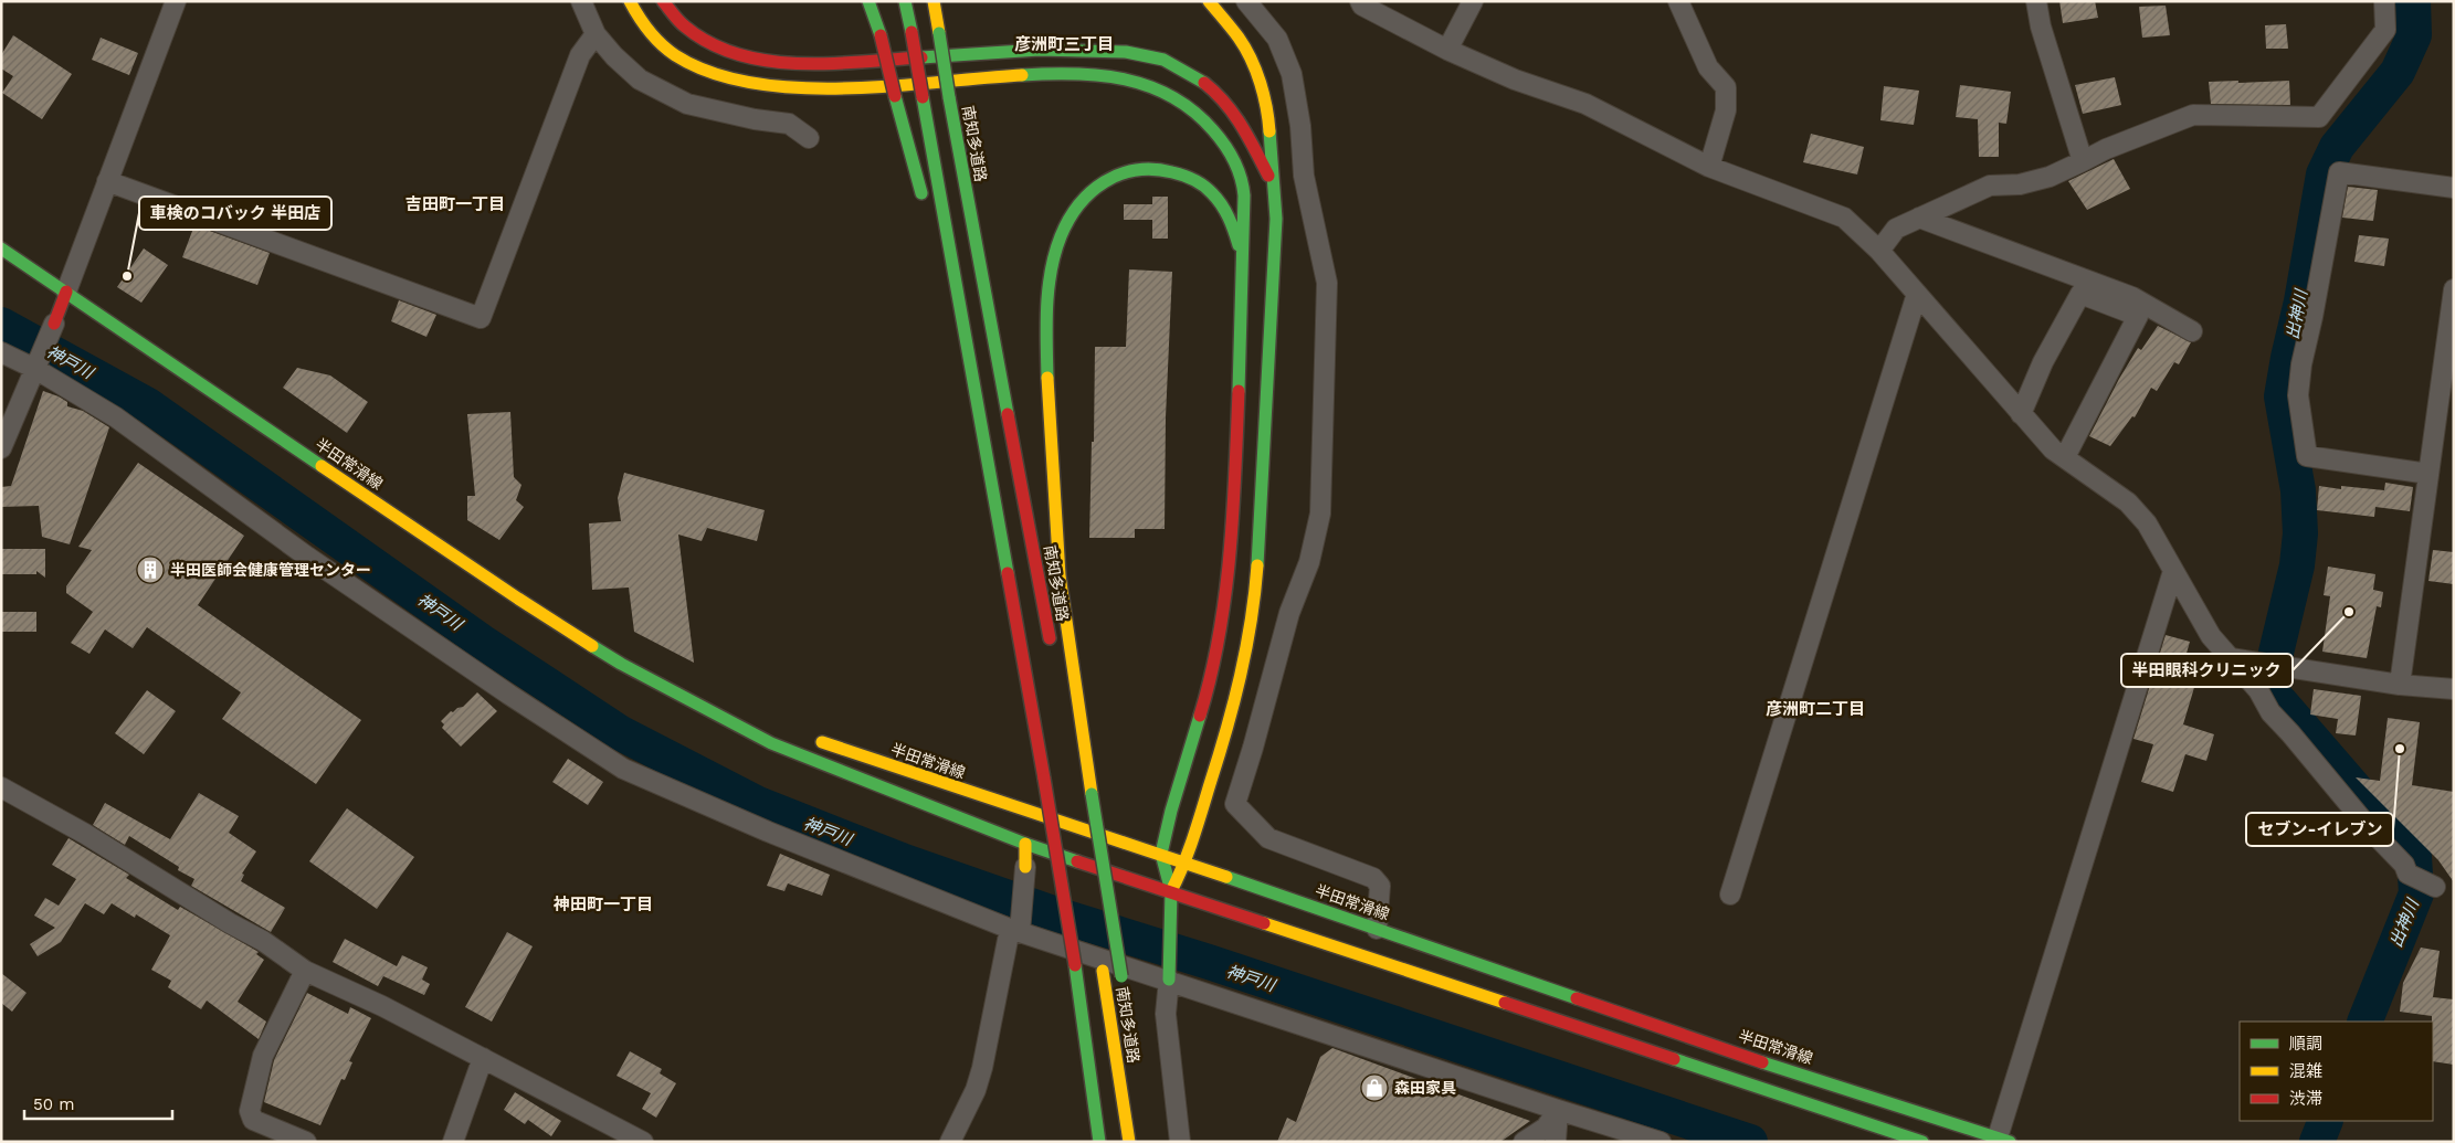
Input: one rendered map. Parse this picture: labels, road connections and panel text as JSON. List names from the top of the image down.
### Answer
{
  "streets": {
    "main road": ["南知多道路", "半田常滑線"]
  },
  "districts": [
    "彦洲町三丁目",
    "吉田町一丁目",
    "彦洲町二丁目",
    "神田町一丁目"
  ],
  "water": ["出神川", "神戸川"],
  "places": {
    "other": ["車検のコバック 半田店", "半田眼科クリニック", "セブン-イレブン"],
    "building": ["半田医師会健康管理センター"],
    "shop": ["森田家具"]
  },
  "legend": ["順調", "混雑", "渋滞"],
  "scale_bar": "50 m"
}
